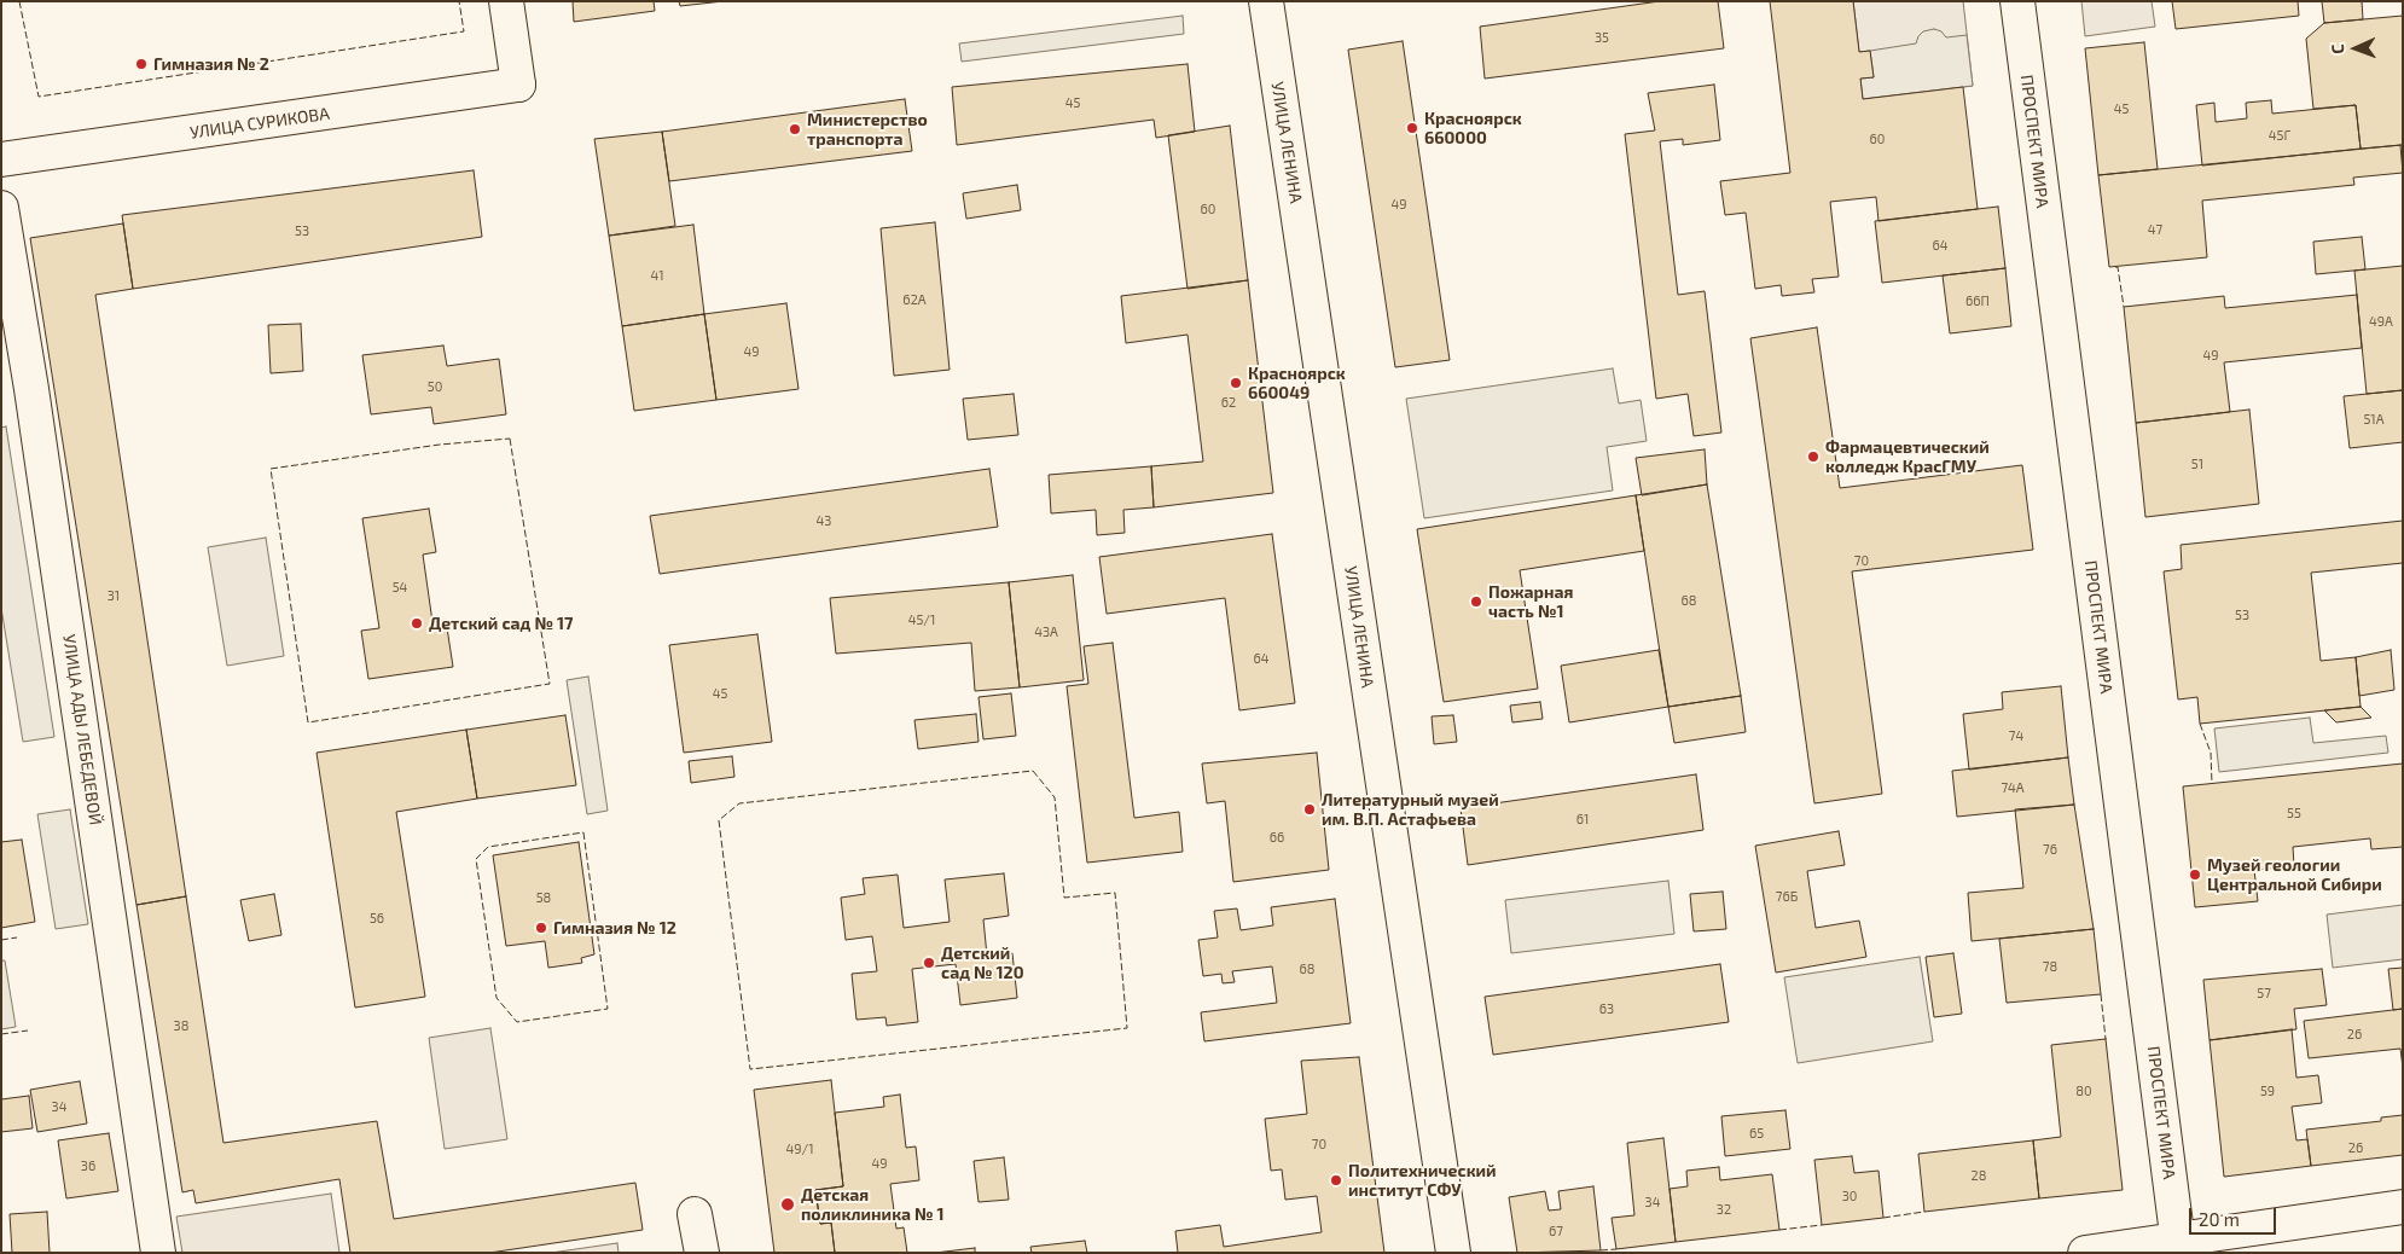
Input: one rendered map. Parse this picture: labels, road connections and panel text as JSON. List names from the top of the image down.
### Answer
{
  "streets": {
    "main road": [
      "УЛИЦА СУРИКОВА",
      "ПРОСПЕКТ МИРА",
      "УЛИЦА ЛЕНИНА",
      "УЛИЦА АДЫ ЛЕБЕДЕВОЙ"
    ]
  },
  "places": [
    "Гимназия № 2",
    "Красноярск 660000",
    "Министерство транспорта",
    "Красноярск 660049",
    "Фармацевтический колледж КрасГМУ",
    "Пожарная часть №1",
    "Детский сад № 17",
    "Литературный музей им. В.П. Астафьева",
    "Музей геологии Центральной Сибири",
    "Гимназия № 12",
    "Детский сад № 120",
    "Политехнический институт СФУ",
    "Детская поликлиника № 1"
  ],
  "house_numbers": [
    "35",
    "45",
    "45",
    "45Г",
    "60",
    "49",
    "60",
    "47",
    "53",
    "64",
    "41",
    "62А",
    "66П",
    "49А",
    "49",
    "49",
    "50",
    "62",
    "51А",
    "51",
    "43",
    "70",
    "54",
    "31",
    "68",
    "53",
    "45/1",
    "43А",
    "64",
    "45",
    "74",
    "74А",
    "55",
    "61",
    "66",
    "76",
    "76Б",
    "58",
    "56",
    "78",
    "68",
    "57",
    "63",
    "38",
    "26",
    "80",
    "59",
    "34",
    "65",
    "70",
    "26",
    "49/1",
    "49",
    "36",
    "28",
    "30",
    "34",
    "32",
    "67"
  ],
  "scale_bar": "20 m",
  "north": "left"
}
